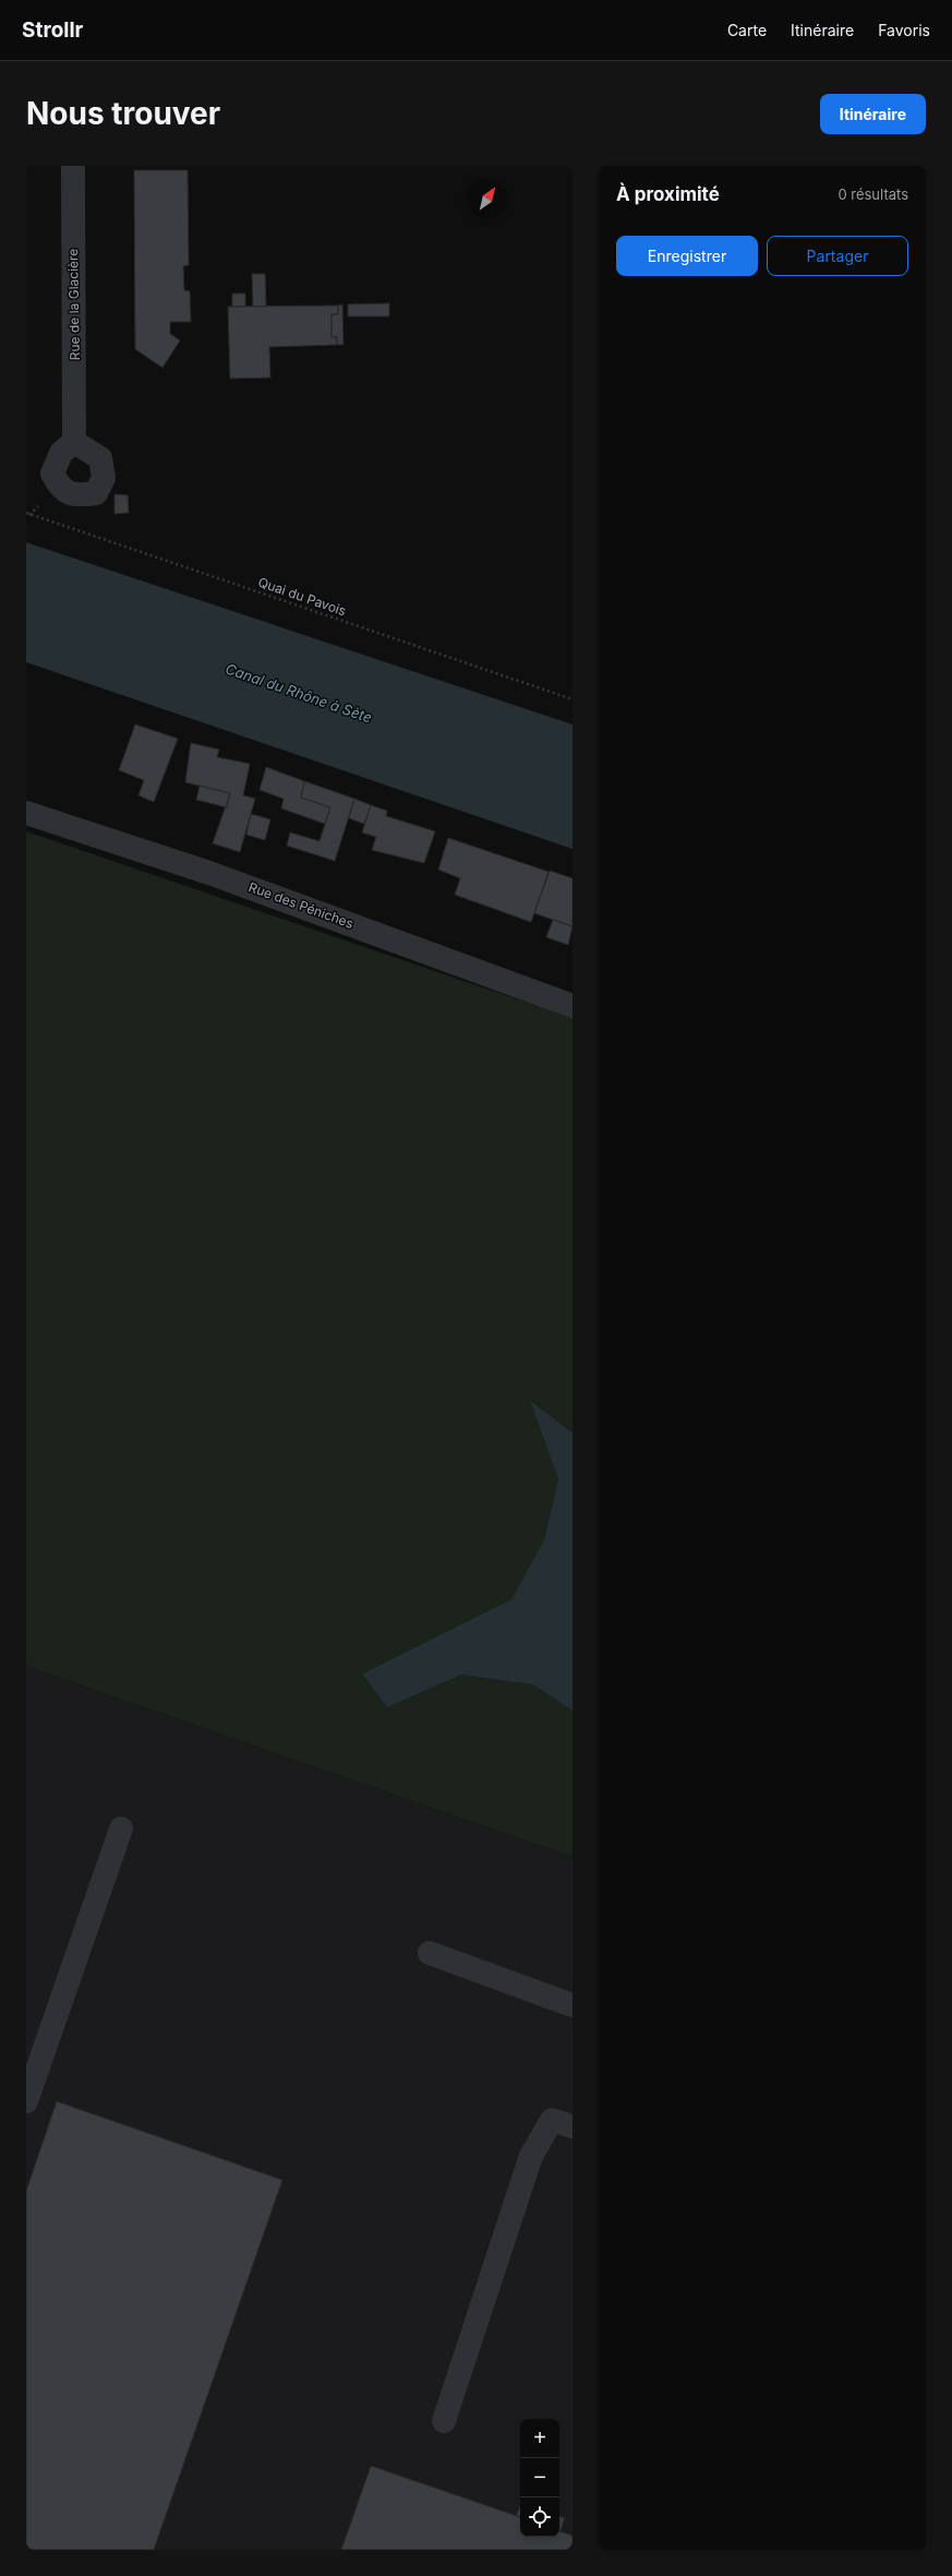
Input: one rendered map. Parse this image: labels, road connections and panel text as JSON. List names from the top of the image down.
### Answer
{
  "streets": {
    "street": ["Rue de la Glacière", "Rue des Péniches"],
    "path": ["Quai du Pavois"]
  },
  "water": ["Canal du Rhône à Sète"],
  "north": "top right",
  "page": {
    "header": "Strollr",
    "nav": ["Carte", "Itinéraire", "Favoris"],
    "buttons": [
      "Itinéraire",
      ["Enregistrer", "Partager"]
    ],
    "title": "Nous trouver",
    "heading": ["À proximité", "0 résultats"],
    "map_buttons": ["+", "−"]
  }
}
